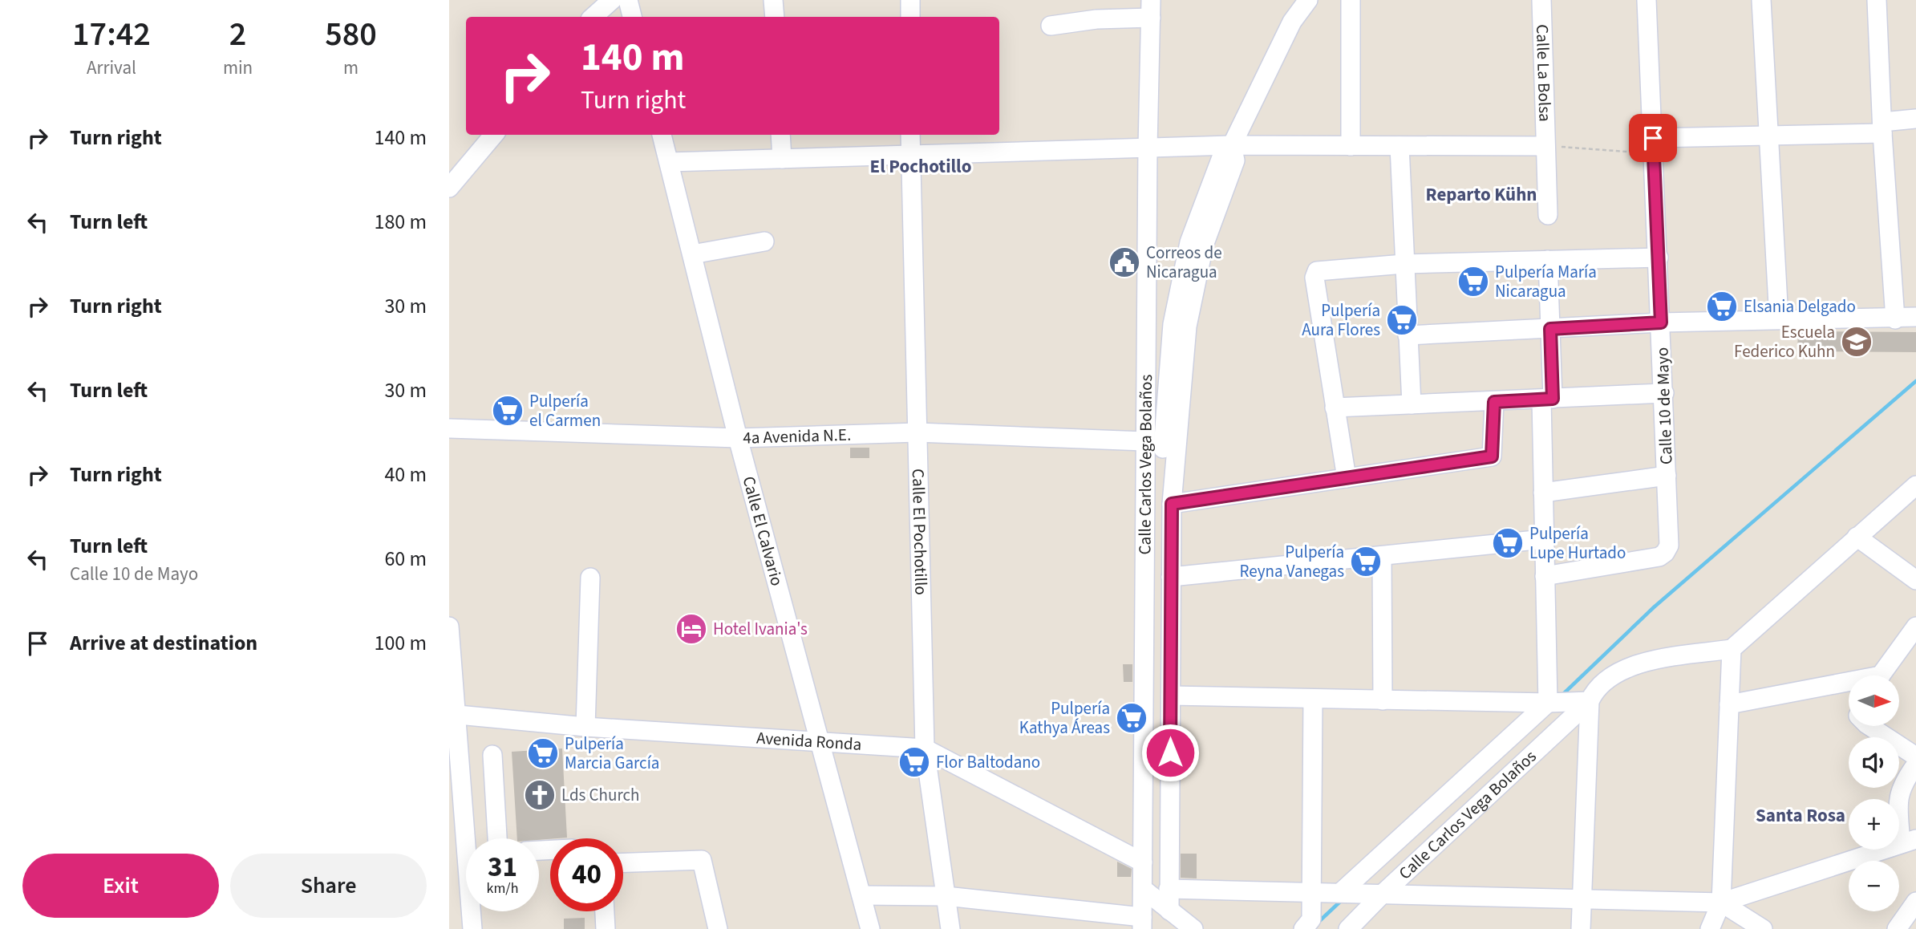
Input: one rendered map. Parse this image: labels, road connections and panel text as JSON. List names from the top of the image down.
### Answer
{
  "streets": {
    "street": [
      "Calle La Bolsa",
      "Calle 10 de Mayo",
      "4a Avenida N.E.",
      "Calle Carlos Vega Bolaños",
      "Calle El Calvario",
      "Calle El Pochotillo",
      "Avenida Ronda"
    ]
  },
  "crossings": [
    ["4a Avenida N.E.", "Calle Carlos Vega Bolaños"],
    ["4a Avenida N.E.", "Calle El Calvario"],
    ["4a Avenida N.E.", "Calle El Pochotillo"],
    ["Calle Carlos Vega Bolaños", "Avenida Ronda"],
    ["Calle El Calvario", "Avenida Ronda"],
    ["Calle El Pochotillo", "Avenida Ronda"]
  ],
  "districts": ["El Pochotillo", "Reparto Kühn", "Santa Rosa"],
  "places": {
    "public building": ["Correos de Nicaragua"],
    "supermarket": [
      "Pulpería María Nicaragua",
      "Elsania Delgado",
      "Pulpería Aura Flores",
      "Pulpería el Carmen",
      "Pulpería Lupe Hurtado",
      "Pulpería Reyna Vanegas",
      "Pulpería Kathya Áreas",
      "Pulpería Marcia García",
      "Flor Baltodano"
    ],
    "school or university": ["Escuela Federico Kuhn"],
    "hotel": ["Hotel Ivania's"],
    "church": ["Lds Church"]
  },
  "north": "right",
  "page": {
    "eta": [
      "17:42",
      "Arrival",
      "2",
      "min",
      "580",
      "m"
    ],
    "turn": ["140 m", "Turn right"],
    "list": [
      {
        "name": "Turn right",
        "value": "140 m"
      },
      {
        "name": "Turn left",
        "value": "180 m"
      },
      {
        "name": "Turn right",
        "value": "30 m"
      },
      {
        "name": "Turn left",
        "value": "30 m"
      },
      {
        "name": "Turn right",
        "value": "40 m"
      },
      {
        "name": "Turn left",
        "note": "Calle 10 de Mayo",
        "value": "60 m"
      },
      {
        "name": "Arrive at destination",
        "value": "100 m"
      }
    ],
    "map_buttons": ["+", "−"],
    "speed": "31 km/h",
    "limit": "40",
    "buttons": ["Exit", "Share"]
  }
}
